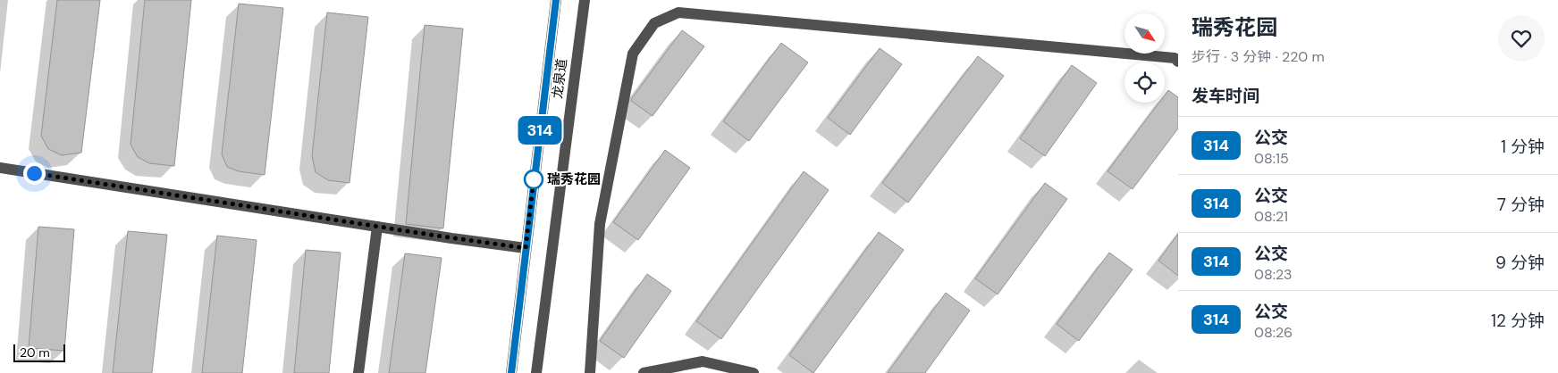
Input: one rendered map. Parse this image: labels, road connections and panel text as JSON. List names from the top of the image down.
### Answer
{
  "streets": {
    "street": ["龙泉道"]
  },
  "places": ["瑞秀花园"],
  "lines": ["bus line 314"],
  "scale_bar": "20 m",
  "north": "bottom right",
  "page": {
    "on_map": "314",
    "heading": [
      ["瑞秀花园", "步行 · 3 分钟 · 220 m"],
      "发车时间"
    ],
    "list": [
      {
        "mark": "314",
        "name": "公交",
        "note": "08:15",
        "value": "1 分钟"
      },
      {
        "mark": "314",
        "name": "公交",
        "note": "08:21",
        "value": "7 分钟"
      },
      {
        "mark": "314",
        "name": "公交",
        "note": "08:23",
        "value": "9 分钟"
      },
      {
        "mark": "314",
        "name": "公交",
        "note": "08:26",
        "value": "12 分钟"
      }
    ],
    "scale": "20 m"
  }
}
